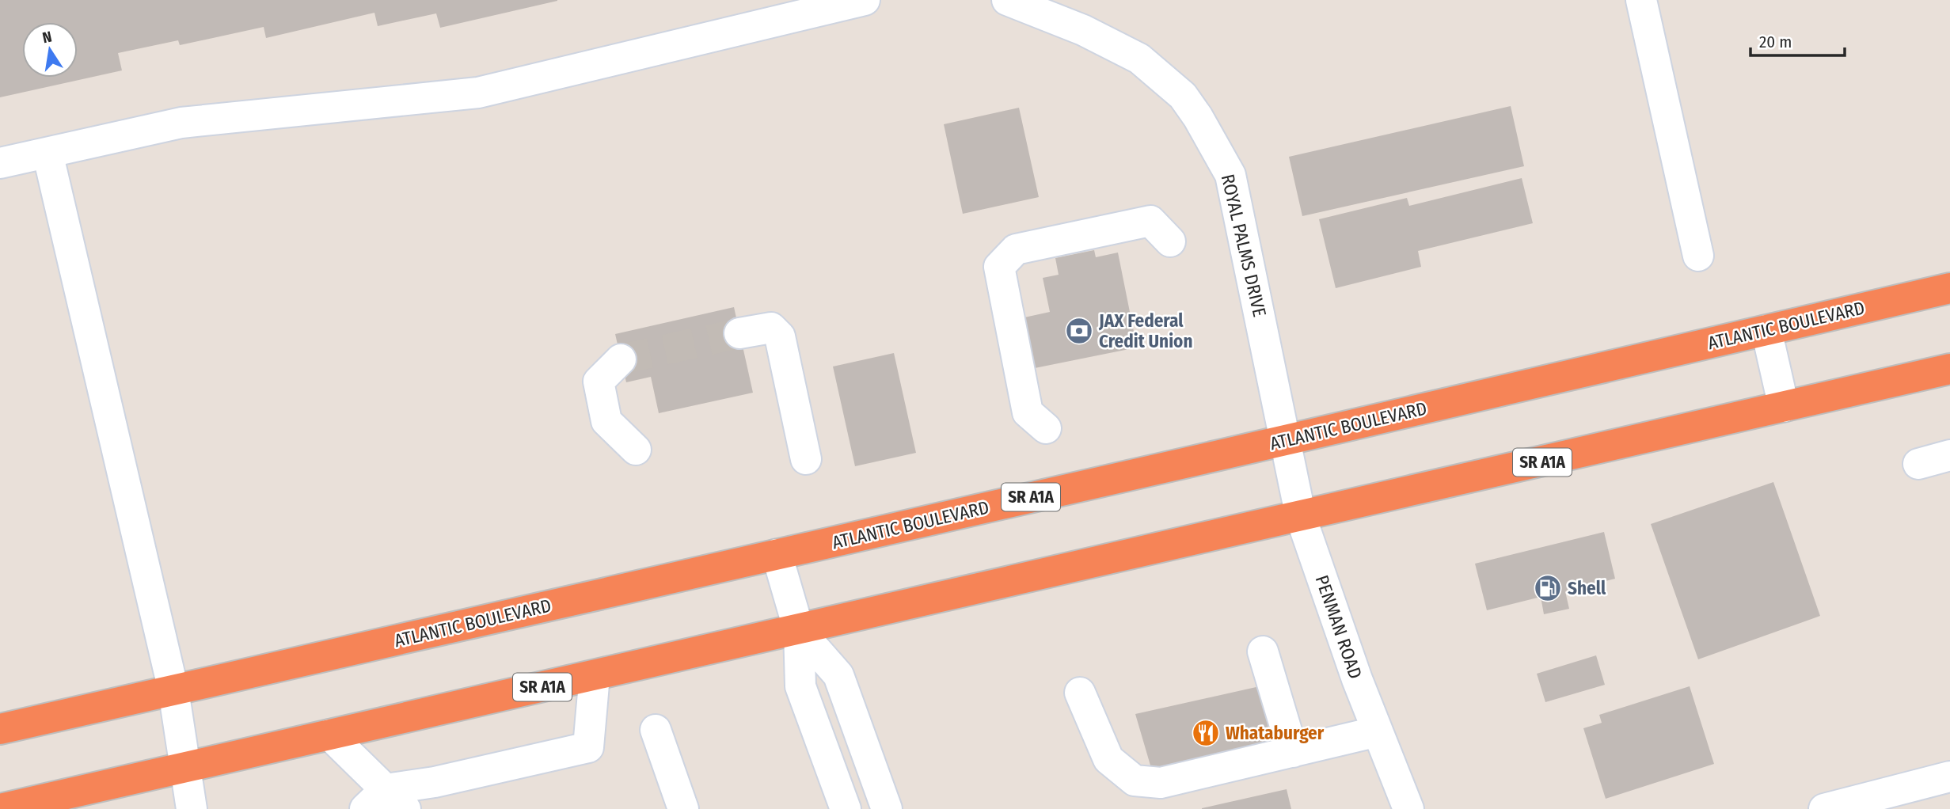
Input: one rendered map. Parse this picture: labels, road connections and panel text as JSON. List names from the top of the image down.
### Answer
{
  "streets": {
    "highway": ["ATLANTIC BOULEVARD", "SR A1A"],
    "street": ["ROYAL PALMS DRIVE", "PENMAN ROAD"]
  },
  "crossings": [
    ["ROYAL PALMS DRIVE", "ATLANTIC BOULEVARD"],
    ["ROYAL PALMS DRIVE", "PENMAN ROAD"],
    ["ATLANTIC BOULEVARD", "PENMAN ROAD"],
    ["SR A1A", "PENMAN ROAD"]
  ],
  "places": {
    "bank": ["JAX Federal Credit Union"],
    "fuel station": ["Shell"],
    "restaurant": ["Whataburger"]
  },
  "scale_bar": "20 m",
  "north": "top"
}
